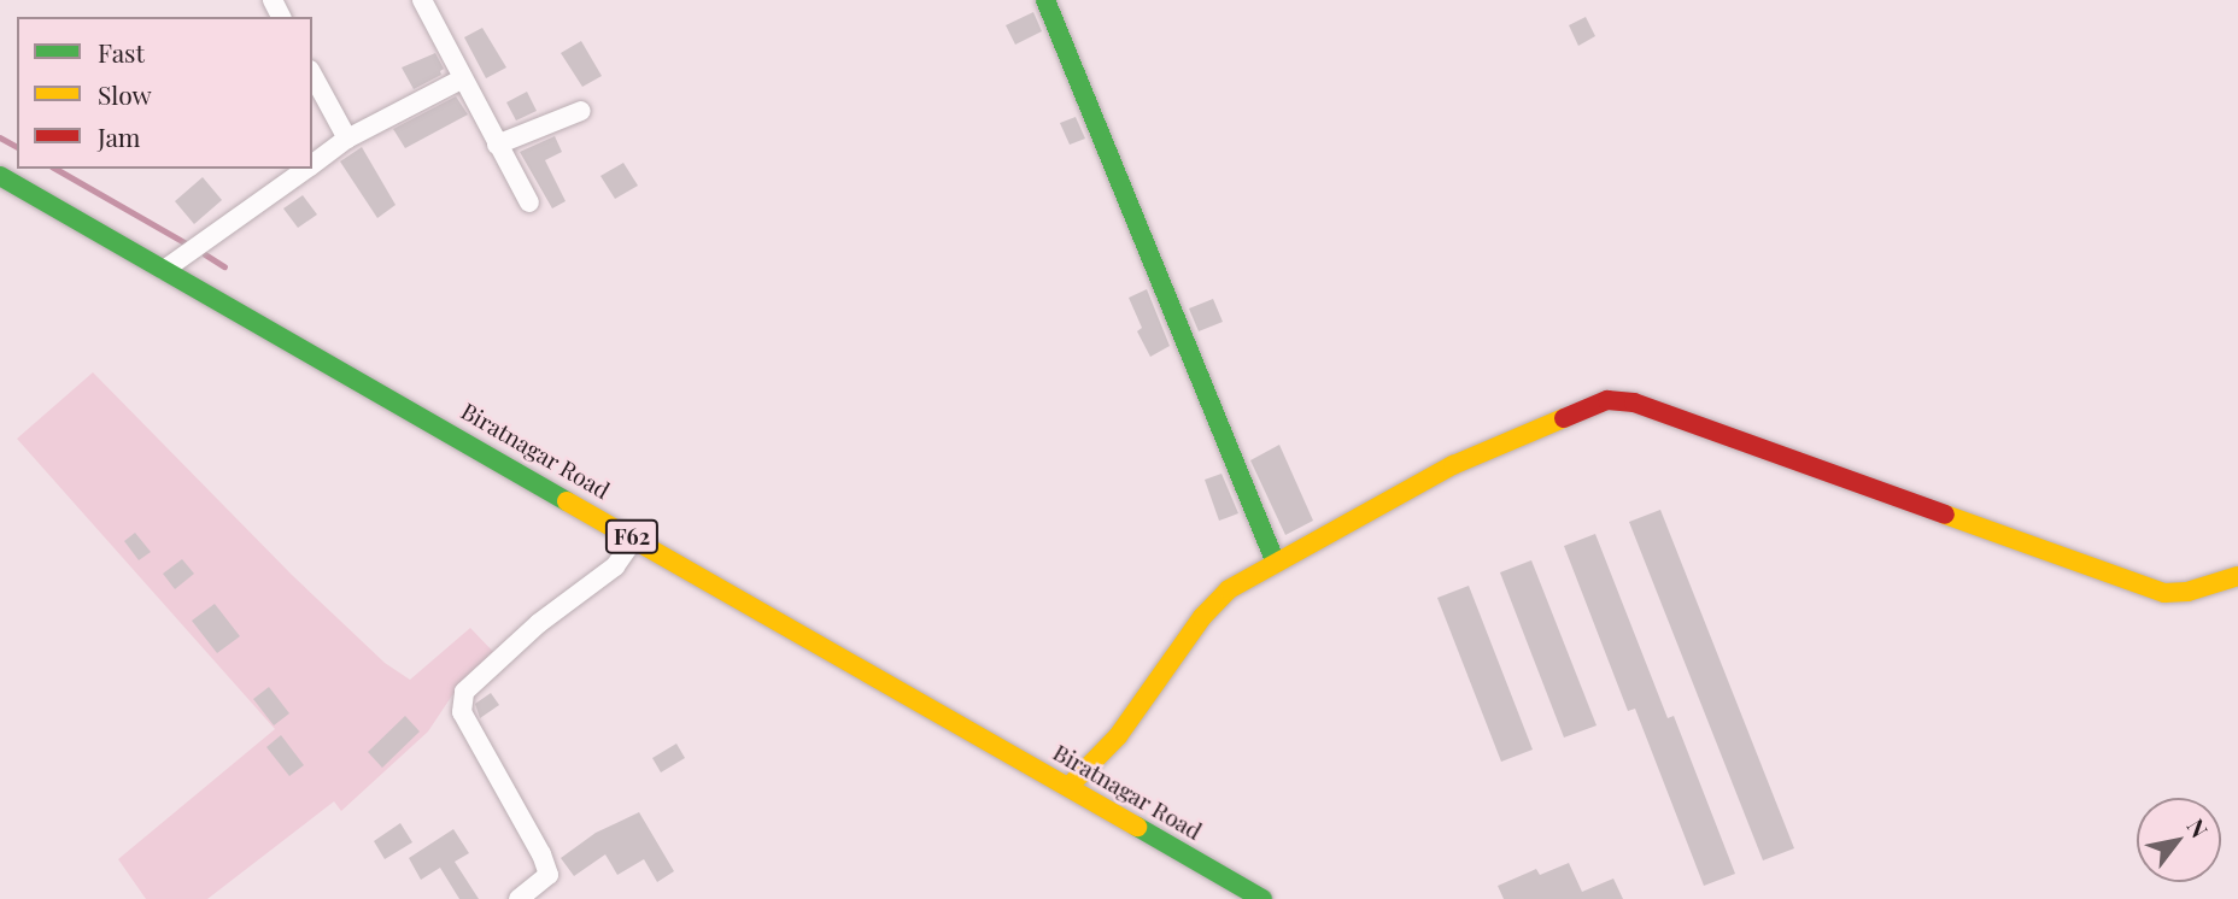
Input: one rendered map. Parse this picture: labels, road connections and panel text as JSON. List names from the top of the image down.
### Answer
{
  "streets": {
    "street": ["Biratnagar Road", "F62"]
  },
  "legend": ["Fast", "Slow", "Jam"],
  "north": "top right"
}
